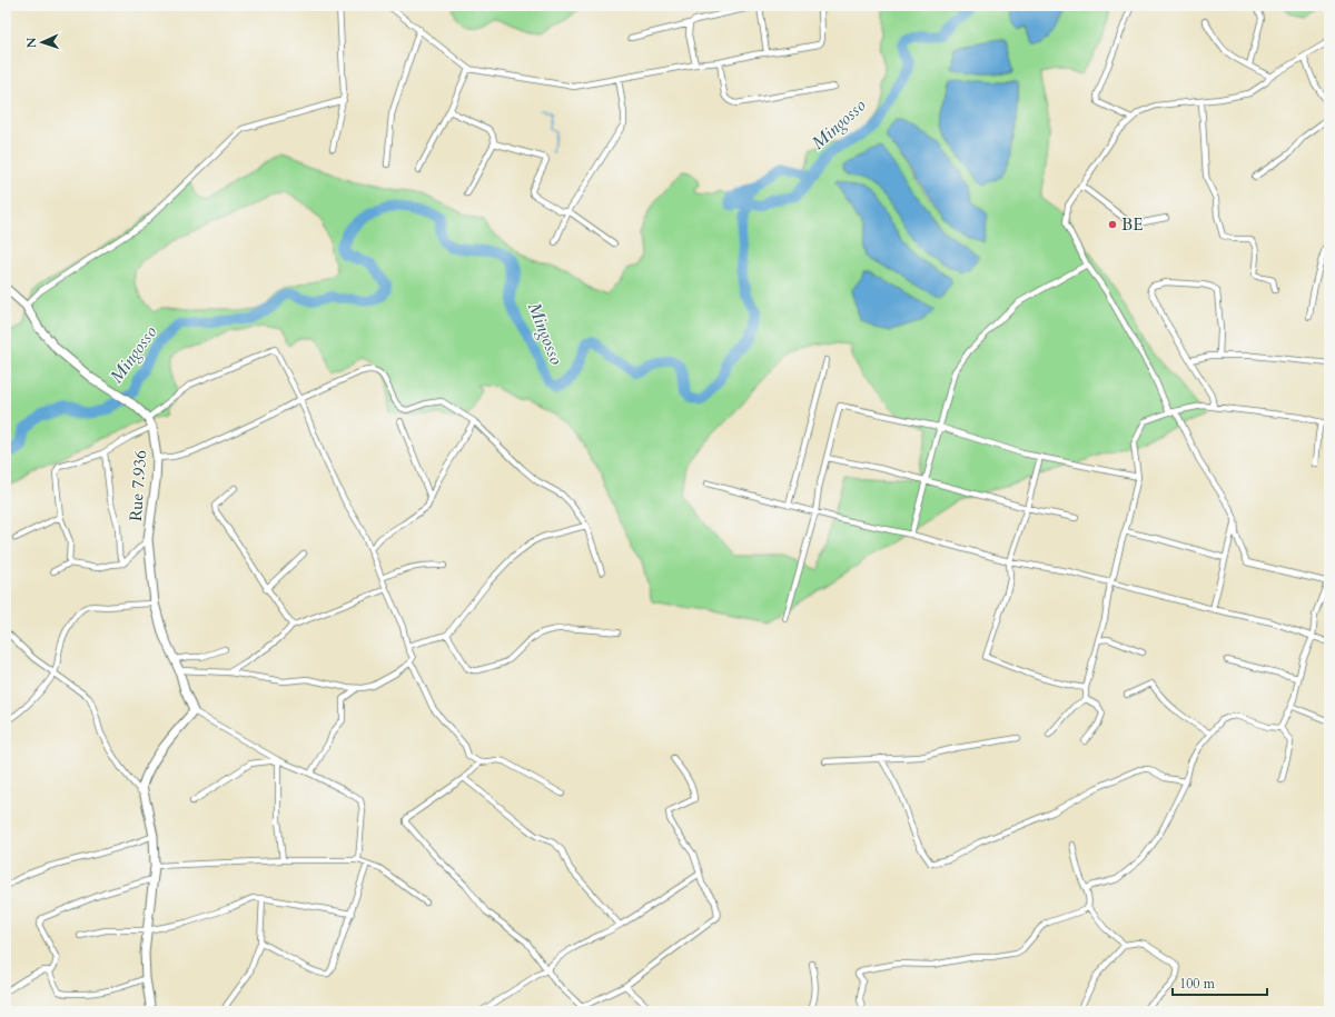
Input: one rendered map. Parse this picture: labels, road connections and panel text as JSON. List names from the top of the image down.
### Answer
{
  "streets": {
    "street": ["Rue 7.936"]
  },
  "water": ["Mingosso"],
  "places": ["BE"],
  "scale_bar": "100 m",
  "north": "left"
}
